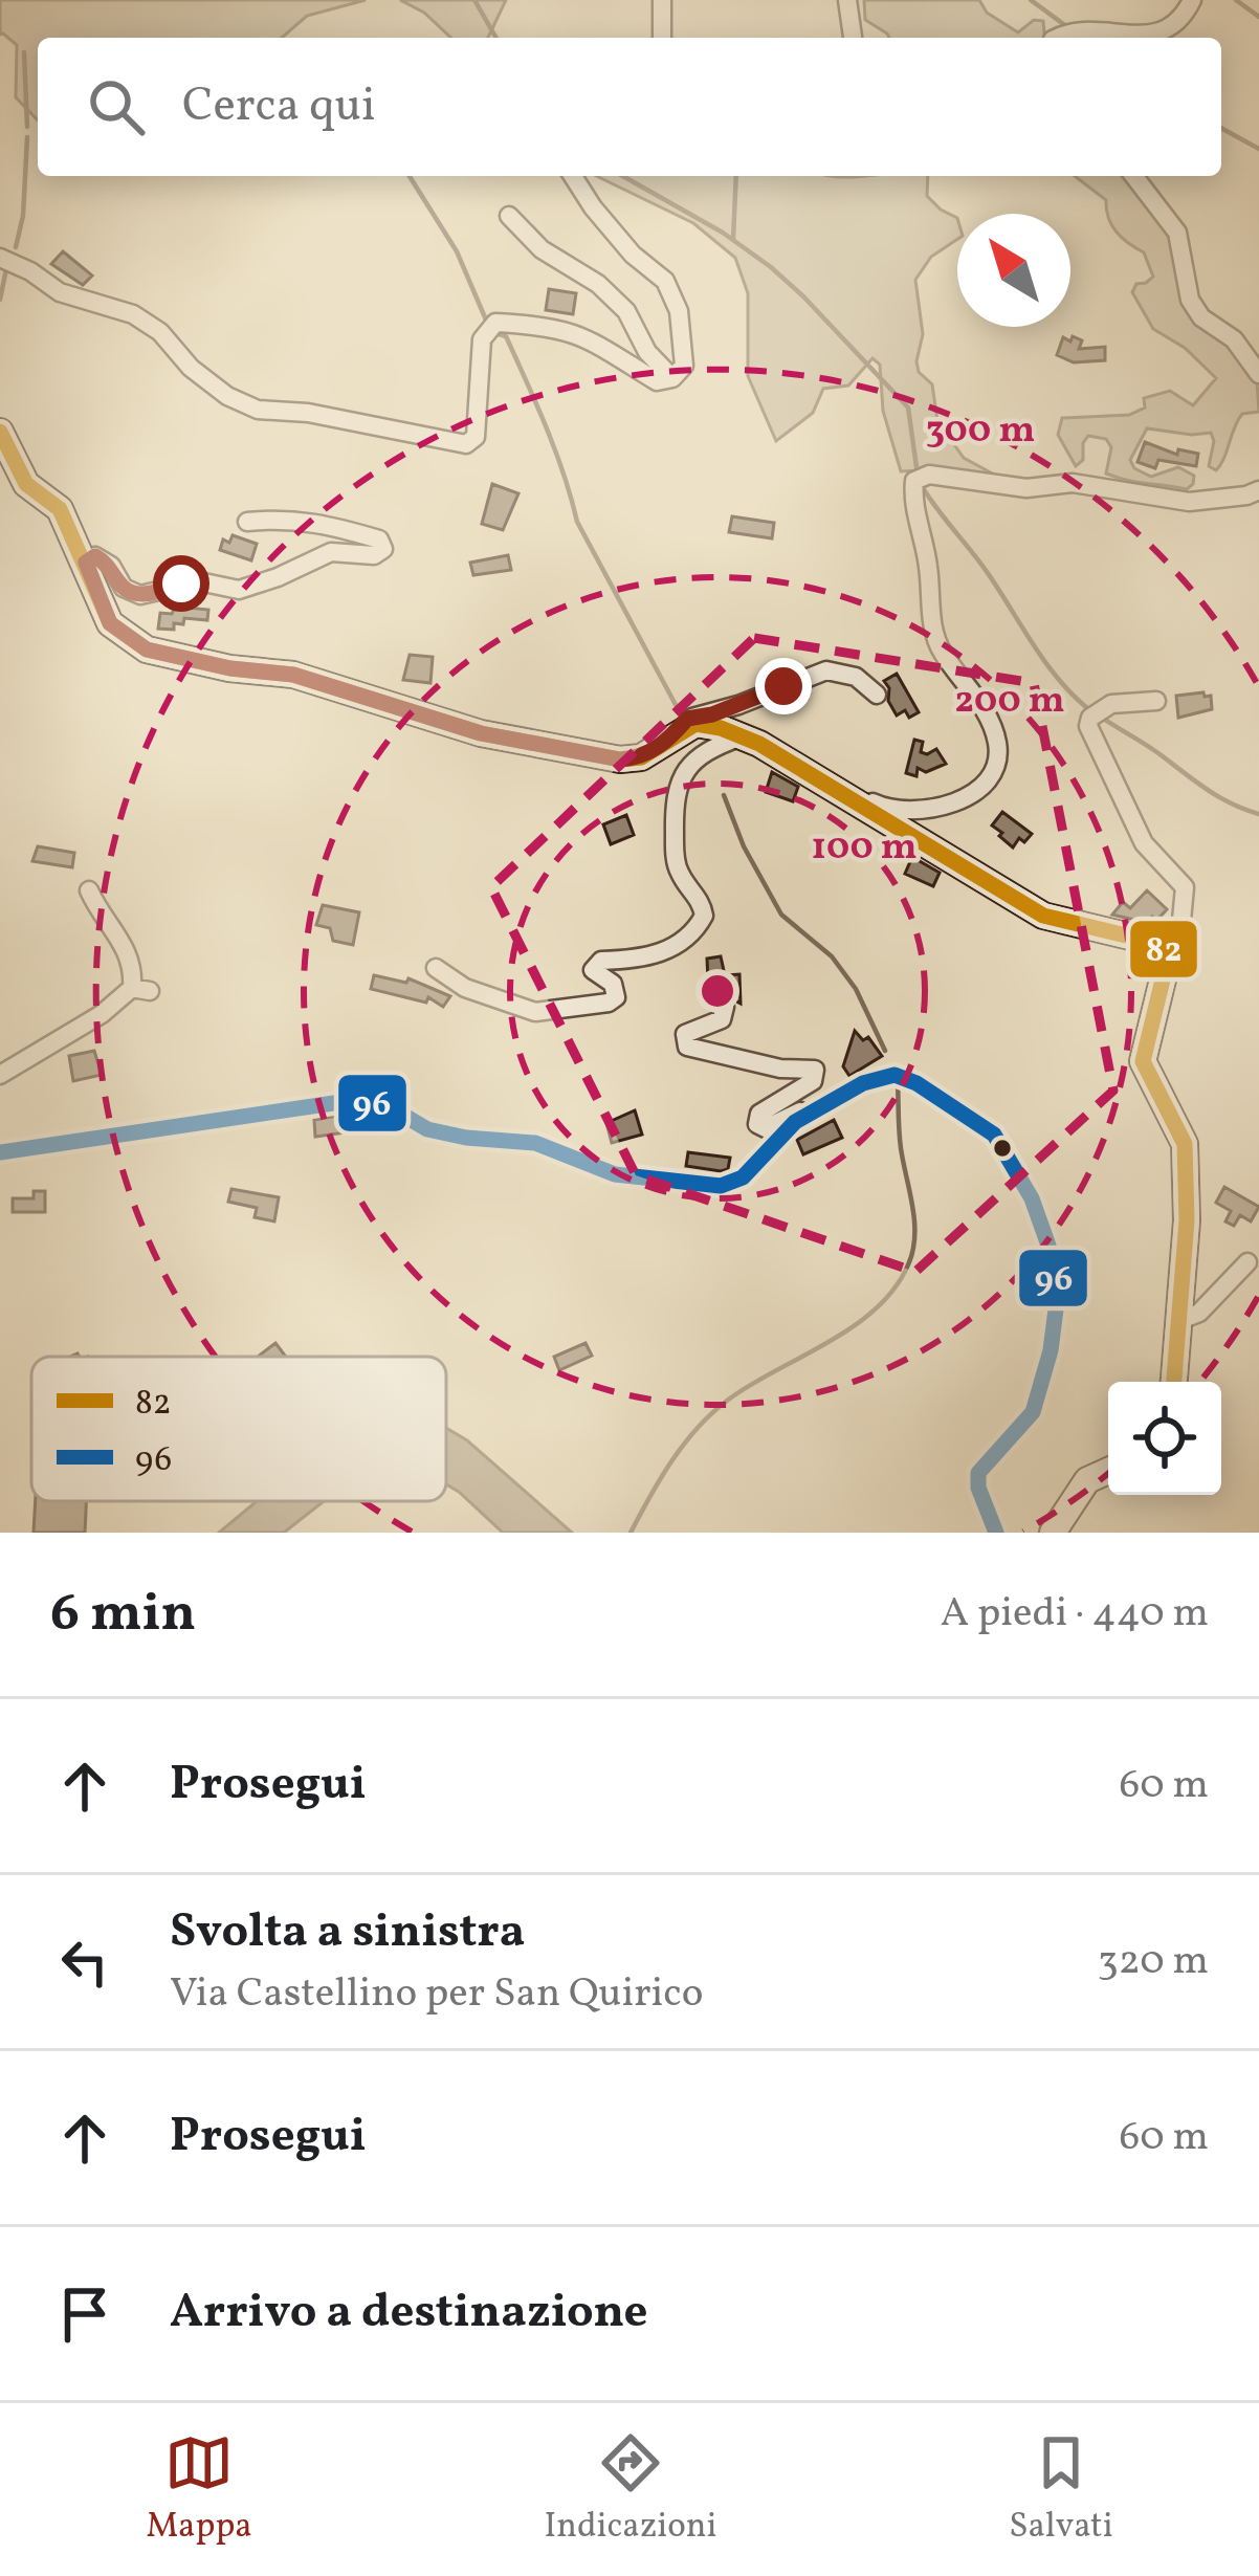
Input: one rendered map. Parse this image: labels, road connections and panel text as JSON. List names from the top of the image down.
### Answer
{
  "lines": ["transit line 82", "transit line 96"],
  "legend": ["82", "96"],
  "north": "top left",
  "page": {
    "search": "Cerca qui",
    "heading": ["6 min", "A piedi · 440 m"],
    "list": [
      ["Prosegui", "60 m"],
      ["Svolta a sinistra", "Via Castellino per San Quirico", "320 m"],
      ["Prosegui", "60 m"],
      "Arrivo a destinazione"
    ],
    "nav": ["Mappa", "Indicazioni", "Salvati"]
  },
  "rings": ["300 m", "200 m", "100 m"]
}
